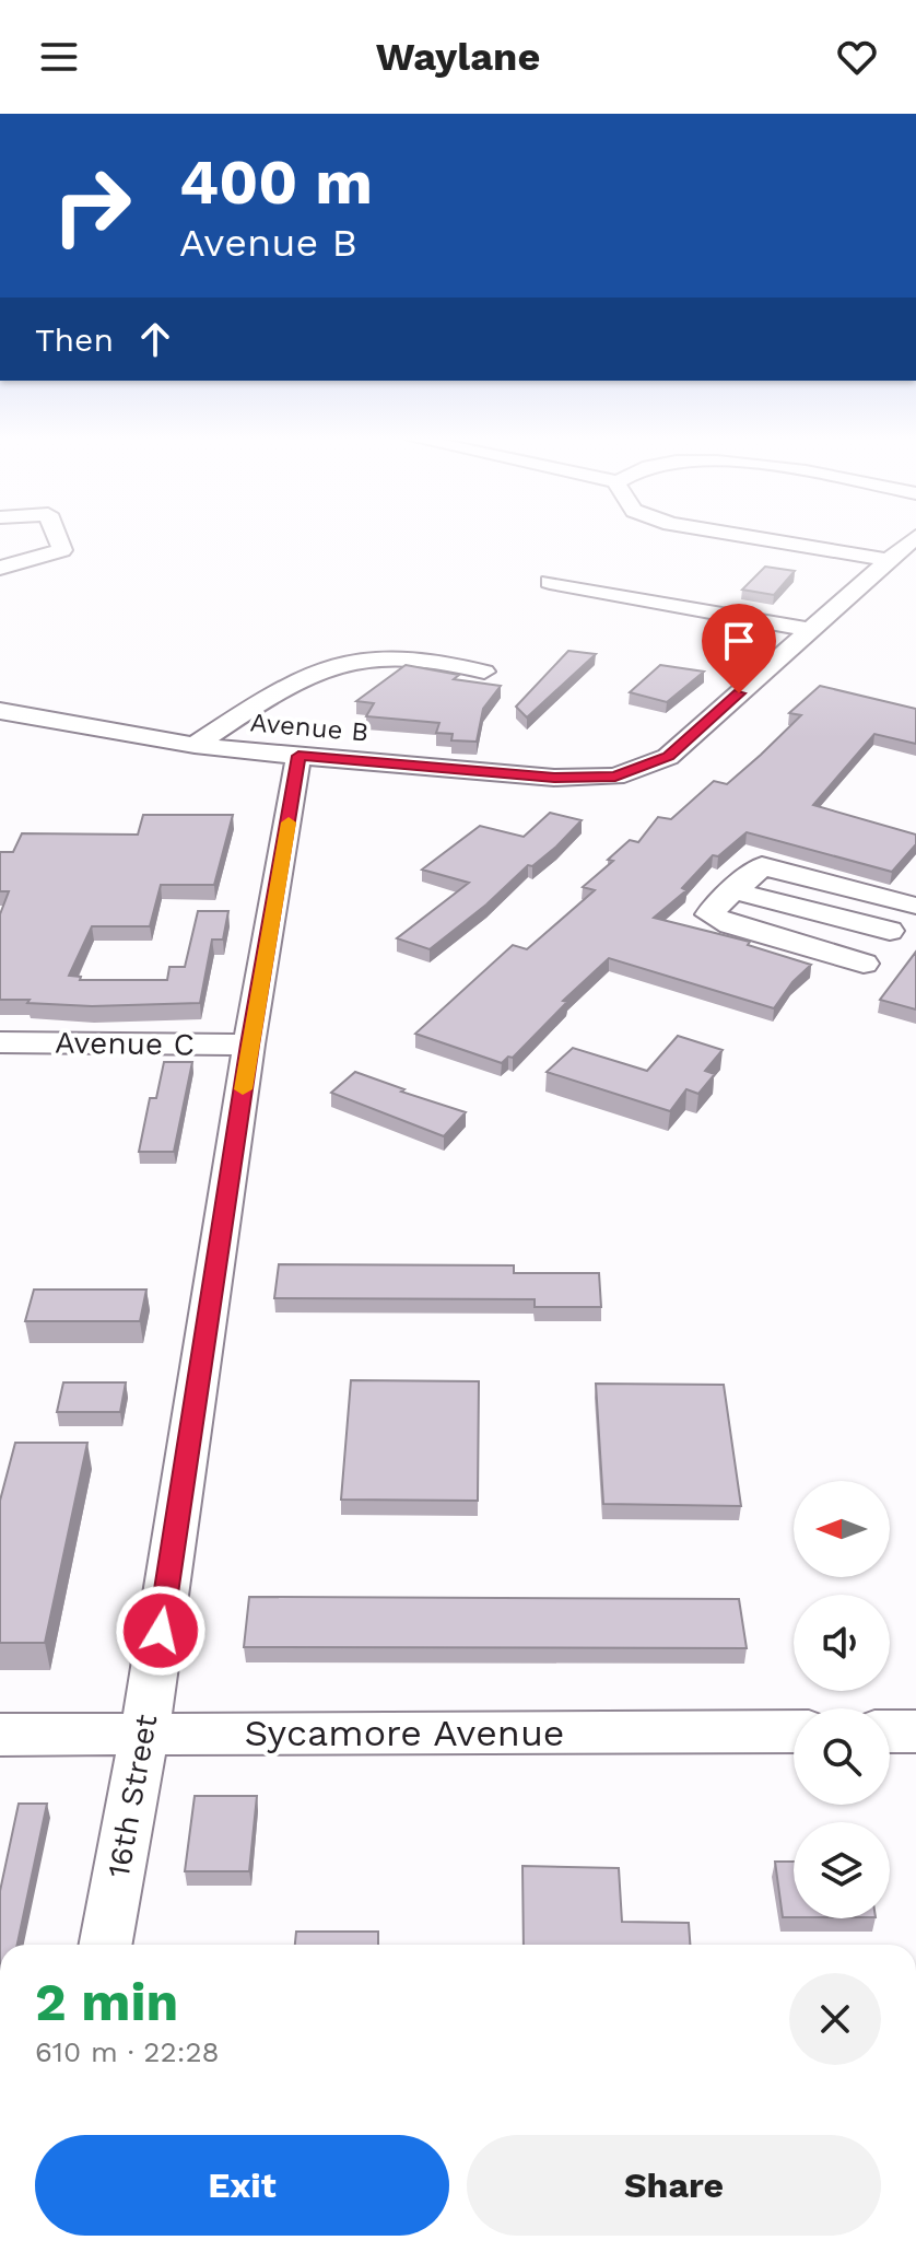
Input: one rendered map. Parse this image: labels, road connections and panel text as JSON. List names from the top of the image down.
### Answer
{
  "streets": {
    "street": [
      "Avenue B",
      "Avenue C",
      "Sycamore Avenue",
      "16th Street"
    ]
  },
  "crossings": [
    ["Avenue B", "16th Street"],
    ["Avenue C", "16th Street"],
    ["Sycamore Avenue", "16th Street"]
  ],
  "north": "left",
  "page": {
    "header": "Waylane",
    "turn": ["400 m", "Avenue B"],
    "then": "Then",
    "heading": ["2 min", "610 m · 22:28"],
    "buttons": ["Exit", "Share"]
  }
}
